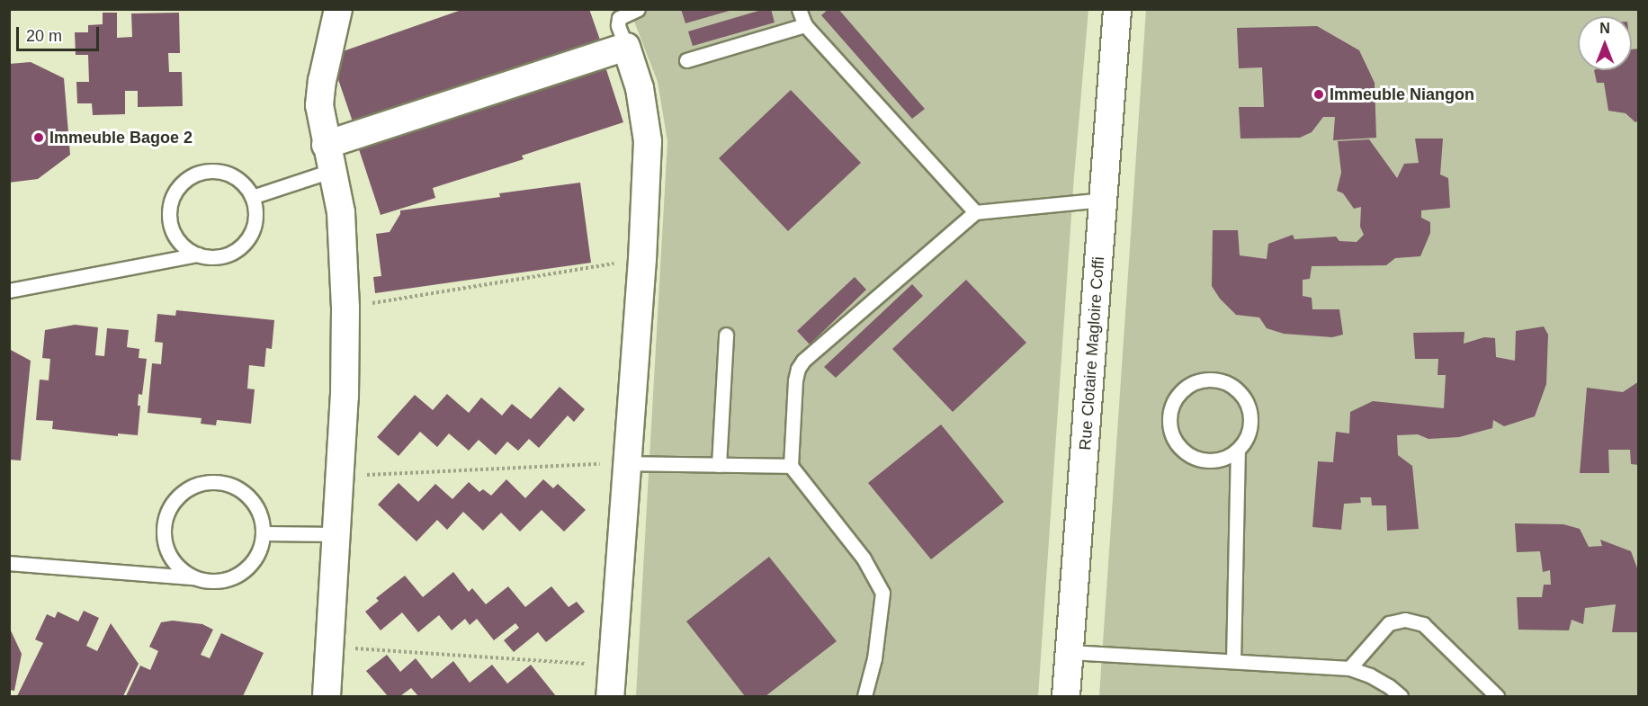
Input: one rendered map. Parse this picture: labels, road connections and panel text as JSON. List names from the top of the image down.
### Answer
{
  "streets": {
    "street": ["Rue Clotaire Magloire Coffi"]
  },
  "places": ["Immeuble Niangon", "Immeuble Bagoe 2"],
  "scale_bar": "20 m",
  "north": "top"
}
